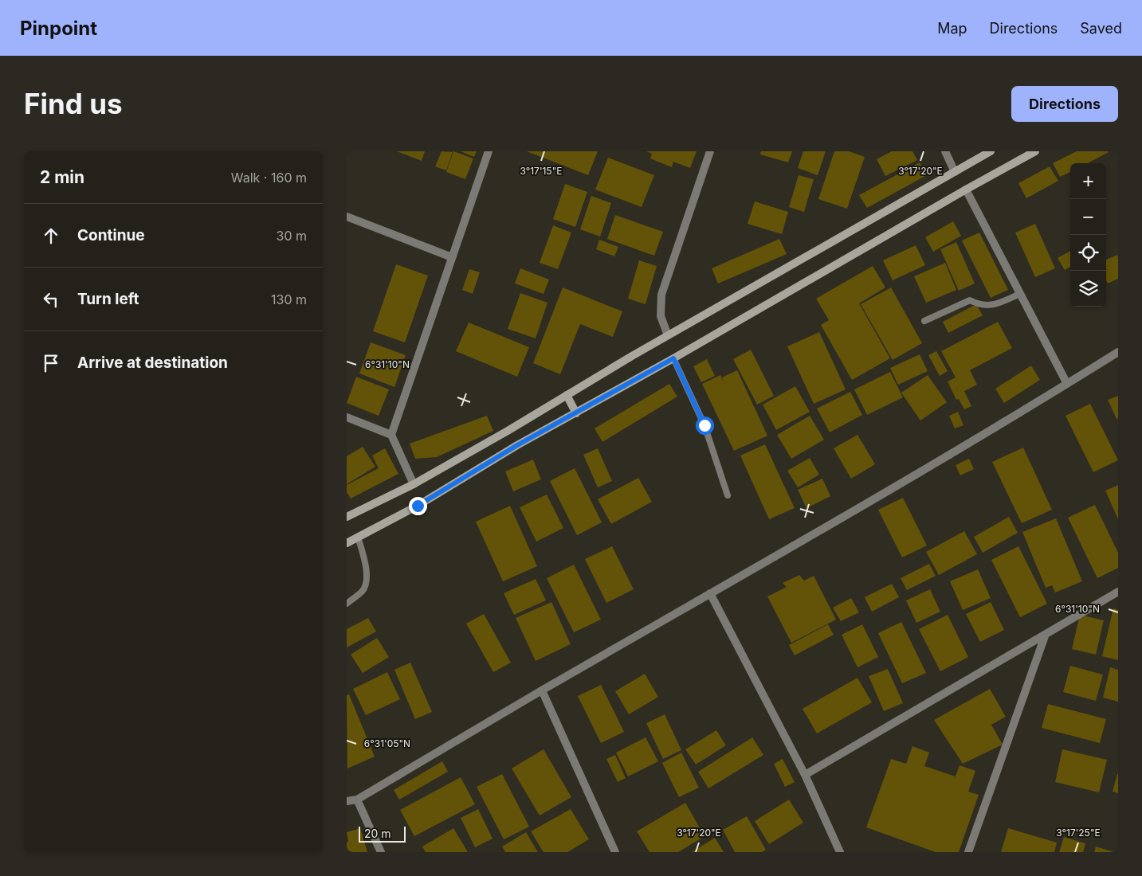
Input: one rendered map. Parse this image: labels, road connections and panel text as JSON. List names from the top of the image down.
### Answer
{
  "scale_bar": "20 m",
  "page": {
    "header": "Pinpoint",
    "nav": ["Map", "Directions", "Saved"],
    "buttons": "Directions",
    "title": "Find us",
    "heading": ["2 min", "Walk · 160 m"],
    "map_buttons": ["+", "−"],
    "list": [
      ["Continue", "30 m"],
      ["Turn left", "130 m"],
      "Arrive at destination"
    ],
    "scale": "20 m"
  },
  "coordinates": [
    "3°17'15\"E",
    "3°17'20\"E",
    "6°31'10\"N",
    "6°31'05\"N",
    "3°17'25\"E"
  ]
}
